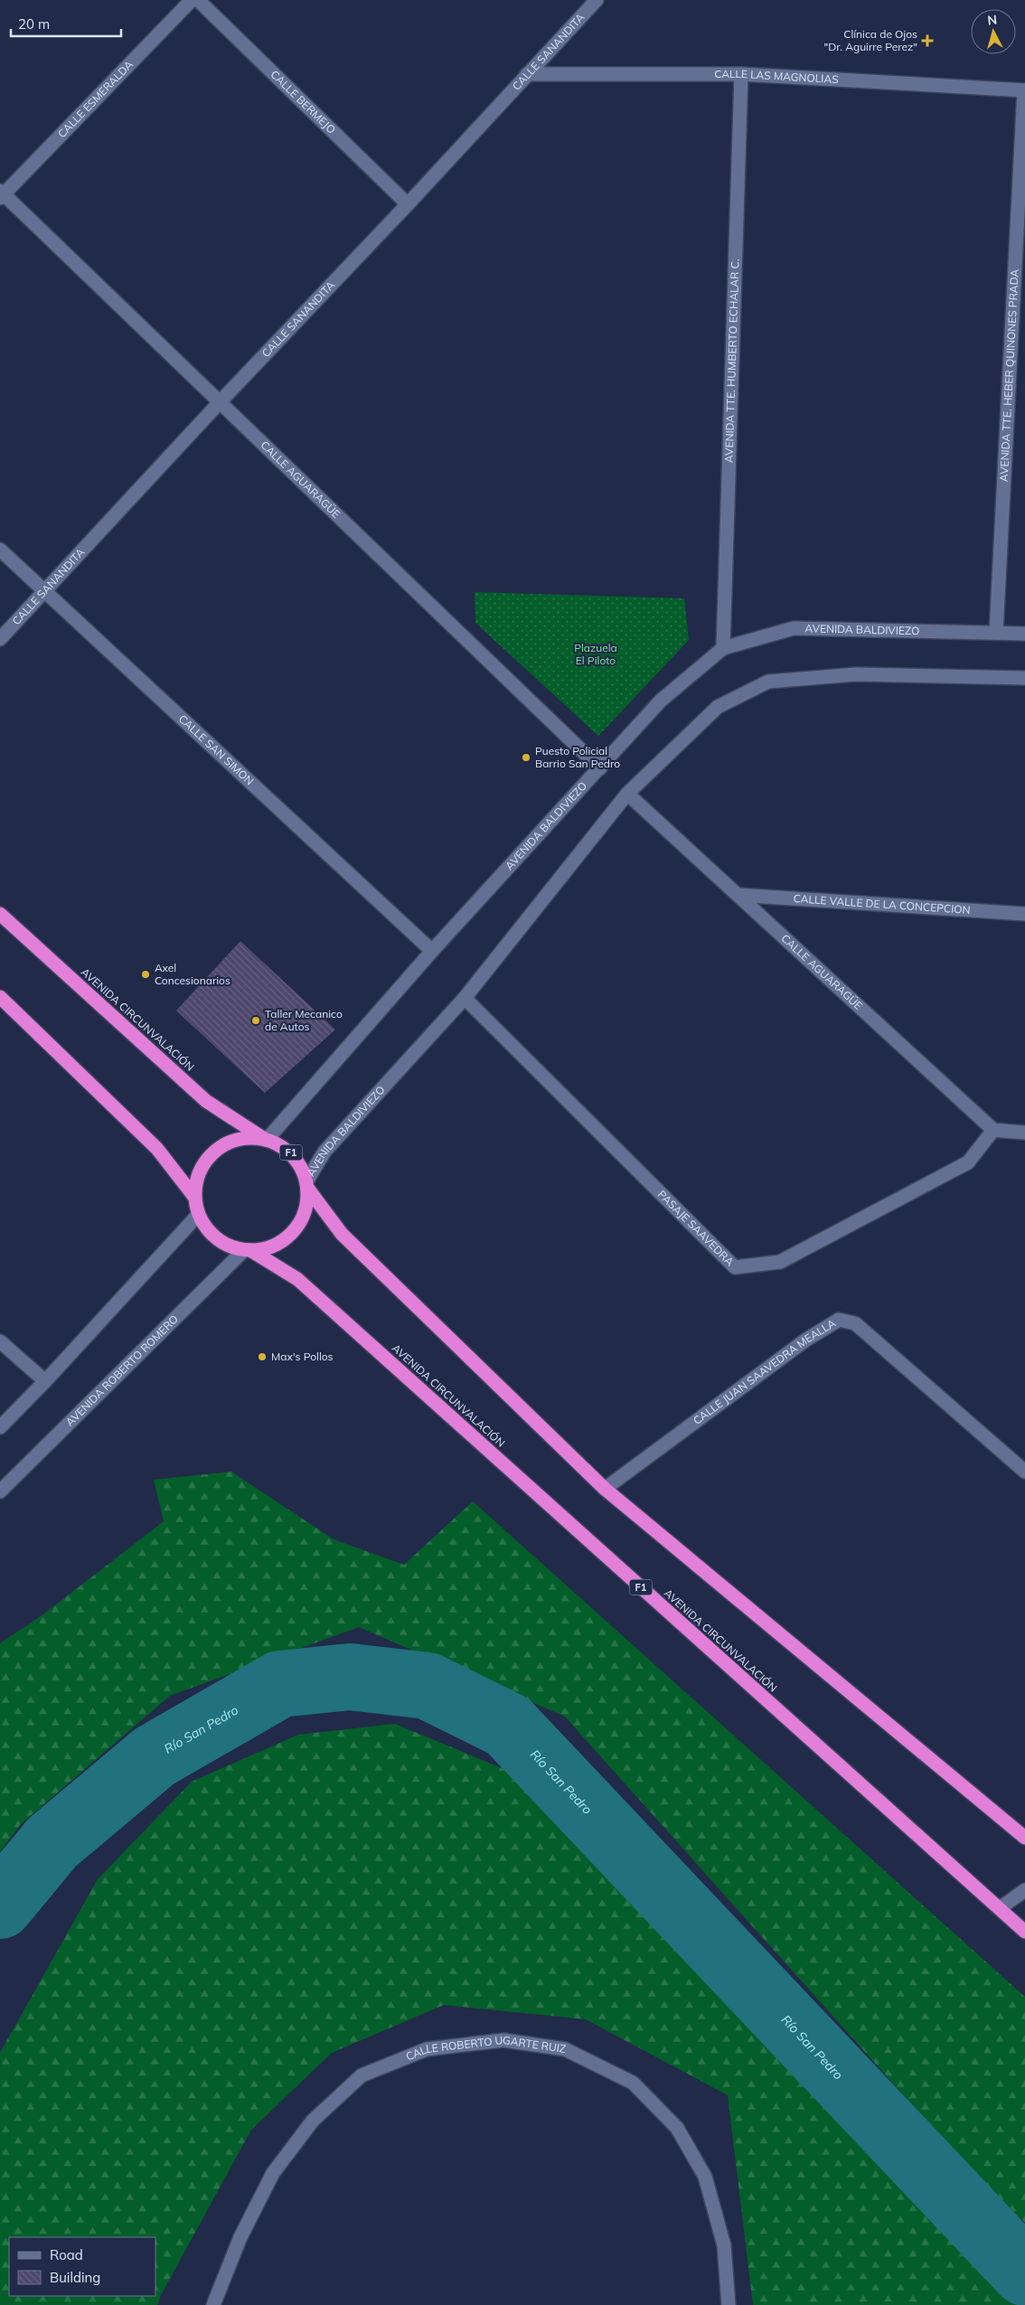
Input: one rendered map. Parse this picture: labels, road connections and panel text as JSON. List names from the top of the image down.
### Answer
{
  "streets": {
    "highway": ["AVENIDA CIRCUNVALACIÓN", "F1"],
    "street": [
      "CALLE SANANDITA",
      "CALLE LAS MAGNOLIAS",
      "CALLE ESMERALDA",
      "CALLE BERMEJO",
      "AVENIDA TTE. HUMBERTO ECHALAR C.",
      "AVENIDA TTE. HEBER QUINONES PRADA",
      "CALLE AGUARAGÜE",
      "AVENIDA BALDIVIEZO",
      "CALLE SAN SIMON",
      "CALLE VALLE DE LA CONCEPCION",
      "PASAJE SAAVEDRA",
      "AVENIDA ROBERTO ROMERO",
      "CALLE JUAN SAAVEDRA MEALLA",
      "CALLE ROBERTO UGARTE RUIZ"
    ]
  },
  "crossings": [
    ["CALLE SANANDITA", "CALLE LAS MAGNOLIAS"],
    ["CALLE SANANDITA", "CALLE BERMEJO"],
    ["CALLE SANANDITA", "CALLE AGUARAGÜE"],
    ["CALLE SANANDITA", "CALLE SAN SIMON"],
    ["CALLE LAS MAGNOLIAS", "AVENIDA TTE. HUMBERTO ECHALAR C."],
    ["CALLE LAS MAGNOLIAS", "AVENIDA TTE. HEBER QUINONES PRADA"],
    ["CALLE ESMERALDA", "CALLE AGUARAGÜE"],
    ["AVENIDA TTE. HUMBERTO ECHALAR C.", "AVENIDA BALDIVIEZO"],
    ["AVENIDA TTE. HEBER QUINONES PRADA", "AVENIDA BALDIVIEZO"],
    ["CALLE AGUARAGÜE", "AVENIDA BALDIVIEZO"],
    ["CALLE AGUARAGÜE", "CALLE VALLE DE LA CONCEPCION"],
    ["CALLE AGUARAGÜE", "PASAJE SAAVEDRA"],
    ["AVENIDA BALDIVIEZO", "CALLE SAN SIMON"],
    ["AVENIDA BALDIVIEZO", "AVENIDA CIRCUNVALACIÓN"],
    ["AVENIDA BALDIVIEZO", "F1"],
    ["AVENIDA BALDIVIEZO", "PASAJE SAAVEDRA"],
    ["AVENIDA BALDIVIEZO", "AVENIDA ROBERTO ROMERO"],
    ["AVENIDA CIRCUNVALACIÓN", "F1"],
    ["AVENIDA CIRCUNVALACIÓN", "AVENIDA ROBERTO ROMERO"],
    ["F1", "AVENIDA ROBERTO ROMERO"],
    ["F1", "CALLE JUAN SAAVEDRA MEALLA"]
  ],
  "water": ["Río San Pedro"],
  "parks": ["Plazuela El Piloto"],
  "places": {
    "health": ["Clínica de Ojos \"Dr. Aguirre Perez\""],
    "other": [
      "Puesto Policial Barrio San Pedro",
      "Axel Concesionarios",
      "Taller Mecanico de Autos",
      "Max's Pollos"
    ]
  },
  "legend": ["Road", "Building"],
  "scale_bar": "20 m",
  "north": "top"
}
